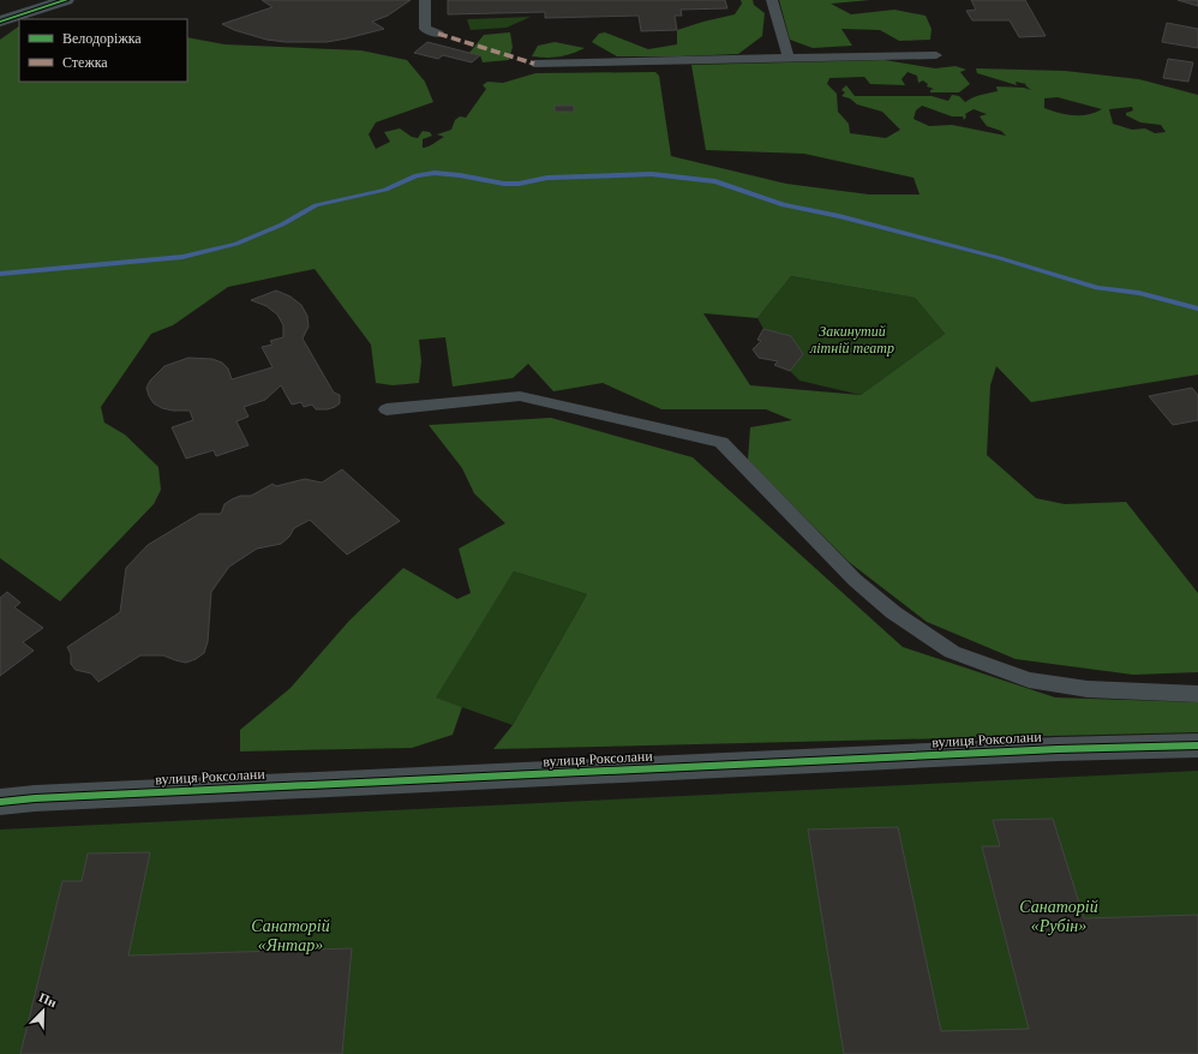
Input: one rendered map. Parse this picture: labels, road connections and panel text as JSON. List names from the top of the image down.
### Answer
{
  "streets": {
    "street": ["вулиця Роксолани"]
  },
  "parks": ["Закинутий літній театр", "Санаторій «Рубін»", "Санаторій «Янтар»"],
  "legend": ["Велодоріжка", "Стежка"],
  "north": "top right"
}
